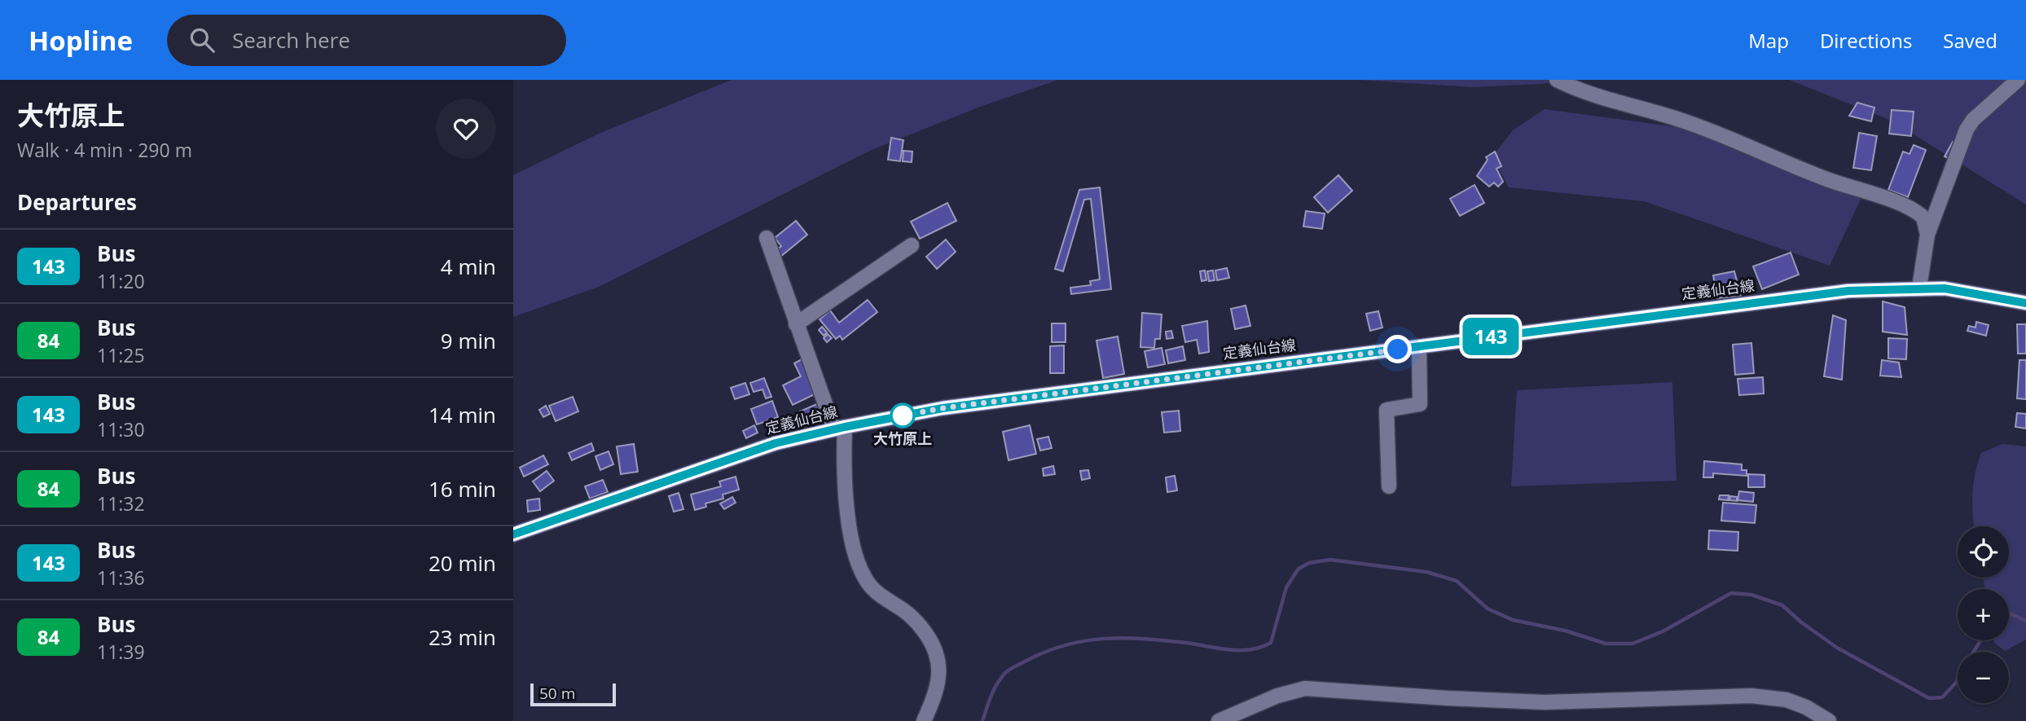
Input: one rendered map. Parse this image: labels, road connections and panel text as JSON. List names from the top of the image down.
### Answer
{
  "streets": {
    "main road": ["定義仙台線"]
  },
  "places": ["大竹原上"],
  "lines": ["bus line 143"],
  "scale_bar": "50 m",
  "page": {
    "header": "Hopline",
    "search": "Search here",
    "nav": ["Map", "Directions", "Saved"],
    "heading": [
      ["大竹原上", "Walk · 4 min · 290 m"],
      "Departures"
    ],
    "on_map": "143",
    "list": [
      {
        "mark": "143",
        "name": "Bus",
        "note": "11:20",
        "value": "4 min"
      },
      {
        "mark": "84",
        "name": "Bus",
        "note": "11:25",
        "value": "9 min"
      },
      {
        "mark": "143",
        "name": "Bus",
        "note": "11:30",
        "value": "14 min"
      },
      {
        "mark": "84",
        "name": "Bus",
        "note": "11:32",
        "value": "16 min"
      },
      {
        "mark": "143",
        "name": "Bus",
        "note": "11:36",
        "value": "20 min"
      },
      {
        "mark": "84",
        "name": "Bus",
        "note": "11:39",
        "value": "23 min"
      }
    ],
    "map_buttons": ["+", "−"],
    "scale": "50 m"
  }
}
